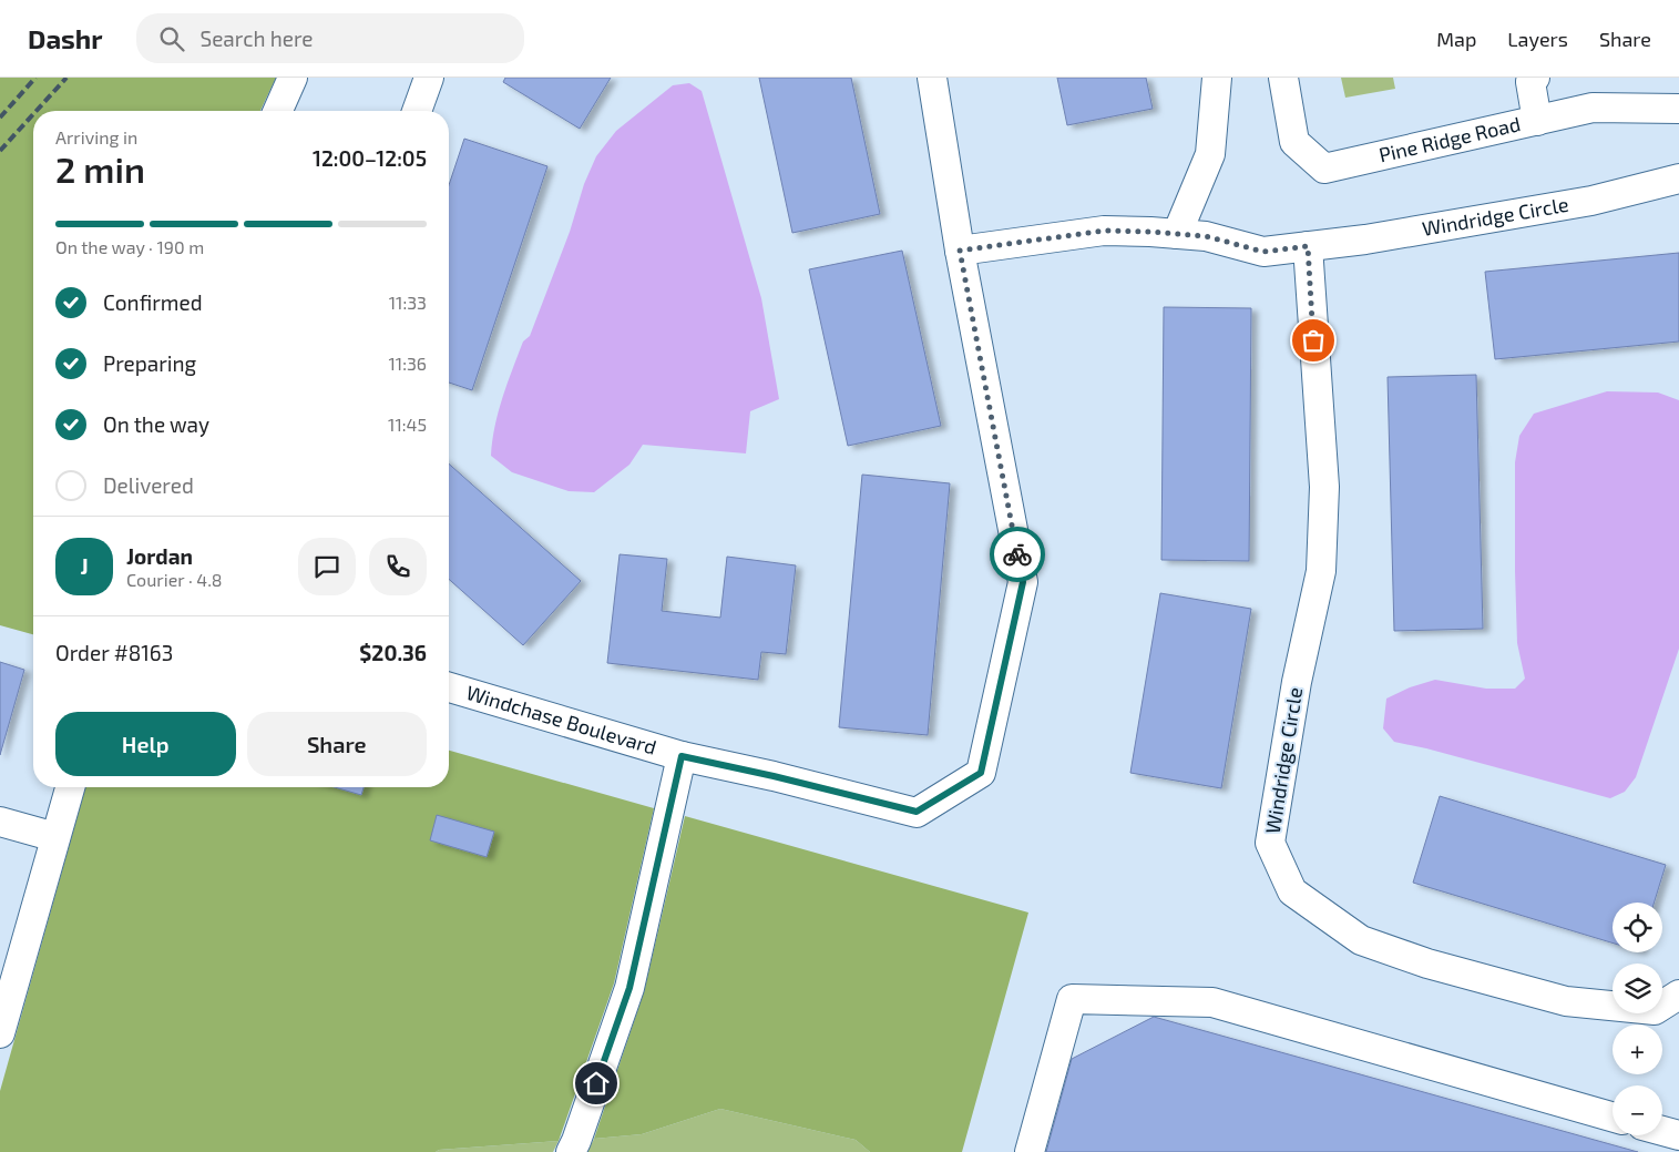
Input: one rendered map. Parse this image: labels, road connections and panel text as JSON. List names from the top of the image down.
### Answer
{
  "streets": {
    "street": ["Pine Ridge Road", "Windridge Circle", "Windchase Boulevard"]
  },
  "crossings": [
    ["Windridge Circle", "Windchase Boulevard"]
  ],
  "page": {
    "header": "Dashr",
    "search": "Search here",
    "nav": ["Map", "Layers", "Share"],
    "heading": ["2 min", "Arriving in", "12:00–12:05"],
    "panel": [
      "Jordan",
      "Courier · 4.8",
      "Order #8163",
      "$20.36"
    ],
    "bar": "On the way · 190 m",
    "list": [
      ["Confirmed", "11:33"],
      ["Preparing", "11:36"],
      ["On the way", "11:45"],
      "Delivered"
    ],
    "round": "J",
    "buttons": ["Help", "Share"],
    "map_buttons": ["+", "−"]
  }
}
